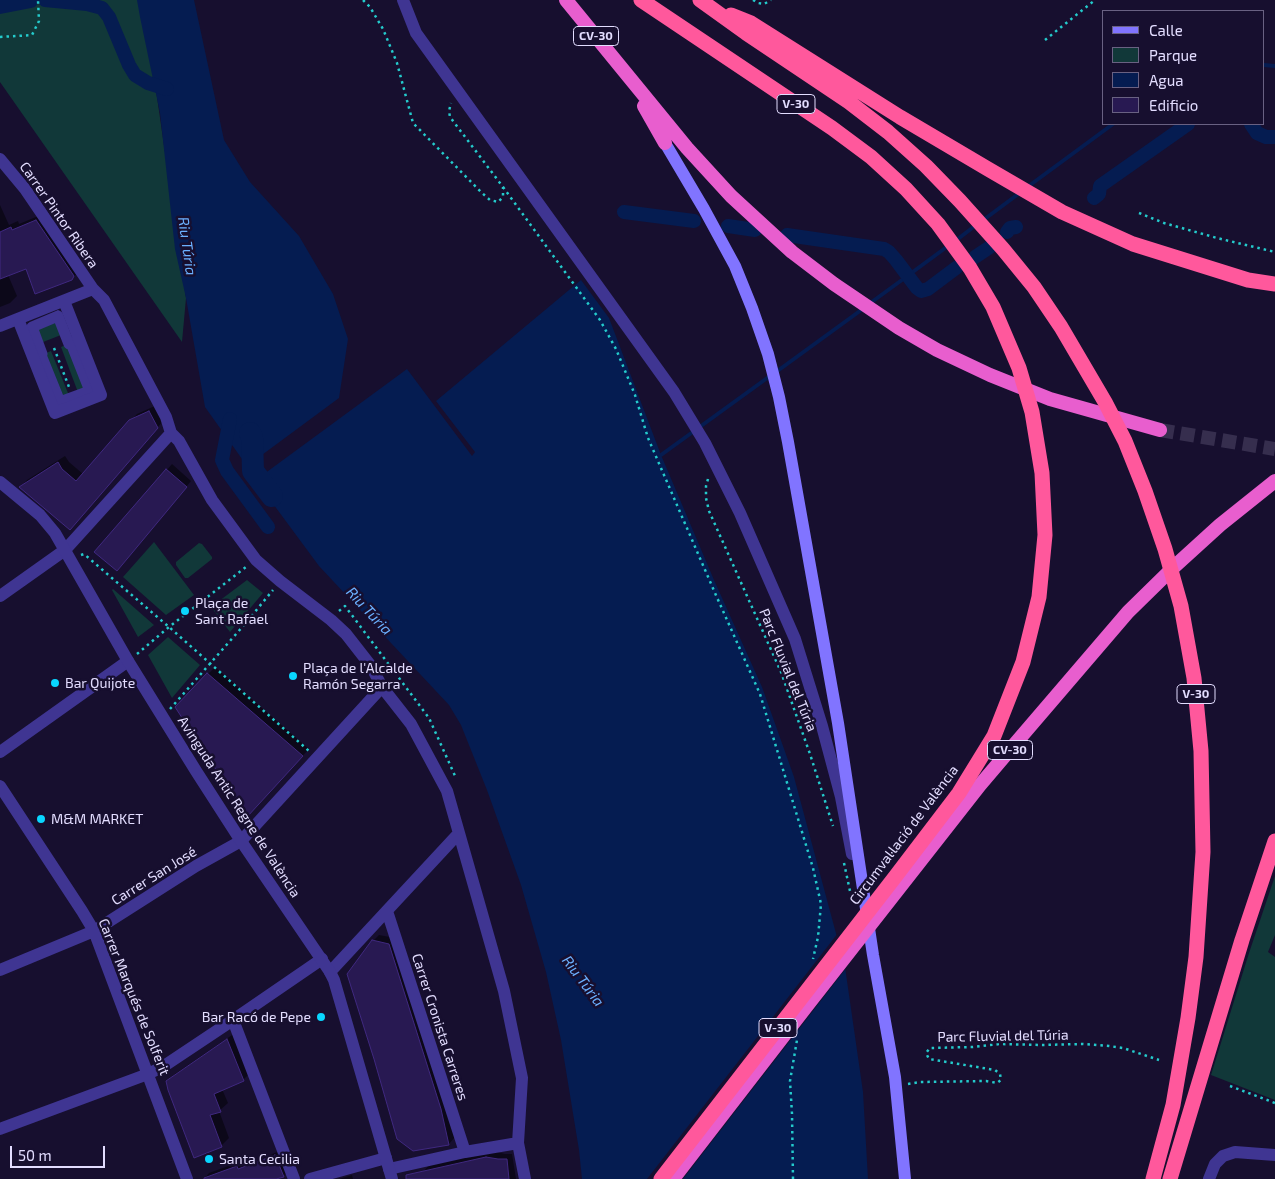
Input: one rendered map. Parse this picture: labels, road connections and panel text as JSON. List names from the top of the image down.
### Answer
{
  "streets": {
    "highway": ["CV-30", "V-30", "Circumval·lació de València"],
    "street": [
      "Carrer Pintor Ribera",
      "Avinguda Antic Regne de València",
      "Carrer San José",
      "Carrer Marqués de Solferit",
      "Carrer Cronista Carreres"
    ],
    "path": ["Parc Fluvial del Túria"]
  },
  "crossings": [
    ["Carrer Pintor Ribera", "Carrer San José"],
    ["Avinguda Antic Regne de València", "Carrer San José"],
    ["Carrer San José", "Carrer Marqués de Solferit"]
  ],
  "water": ["Riu Túria"],
  "places": [
    "Plaça de Sant Rafael",
    "Plaça de l'Alcalde Ramón Segarra",
    "Bar Quijote",
    "M&M MARKET",
    "Bar Racó de Pepe",
    "Santa Cecilia"
  ],
  "legend": [
    "Calle",
    "Parque",
    "Agua",
    "Edificio"
  ],
  "scale_bar": "50 m"
}
